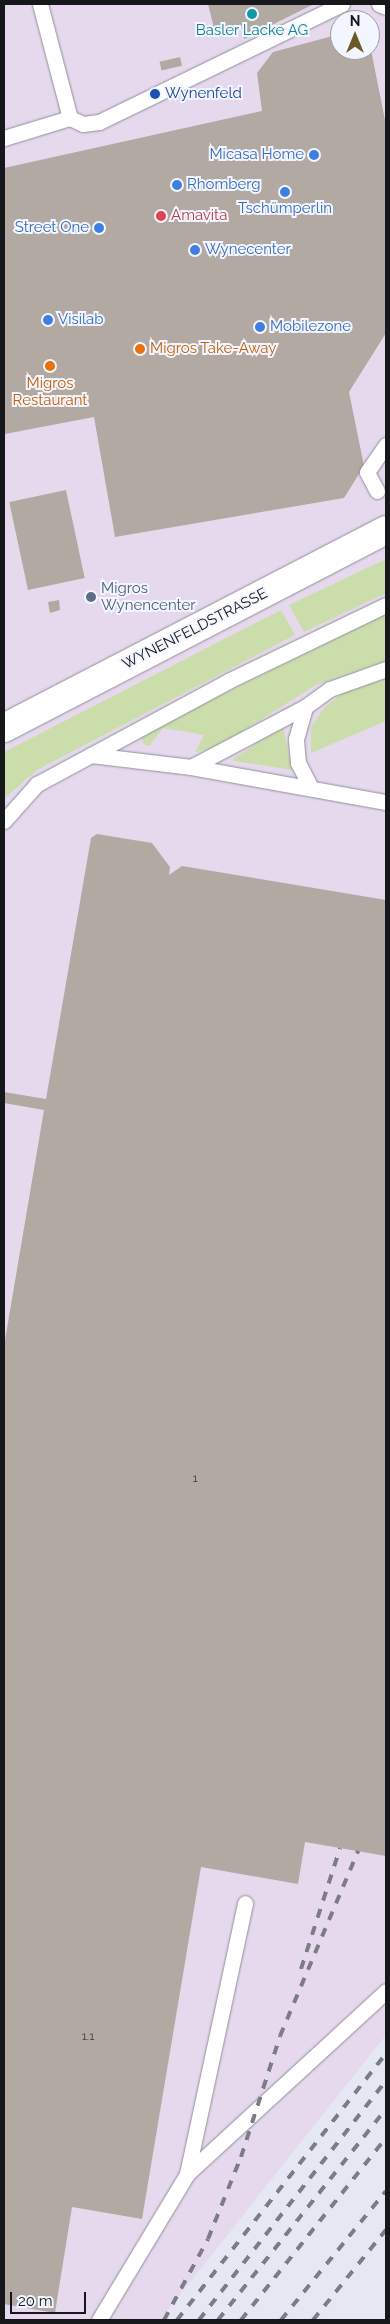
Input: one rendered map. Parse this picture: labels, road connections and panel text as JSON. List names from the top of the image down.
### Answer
{
  "streets": {
    "street": ["WYNENFELDSTRASSE"]
  },
  "places": [
    "Basler Lacke AG",
    "Wynenfeld",
    "Micasa Home",
    "Rhomberg",
    "Tschümperlin",
    "Amavita",
    "Street One",
    "Wynecenter",
    "Visilab",
    "Mobilezone",
    "Migros Take-Away",
    "Migros Restaurant",
    "Migros Wynencenter"
  ],
  "house_numbers": ["1", "1.1"],
  "scale_bar": "20 m",
  "north": "top"
}
